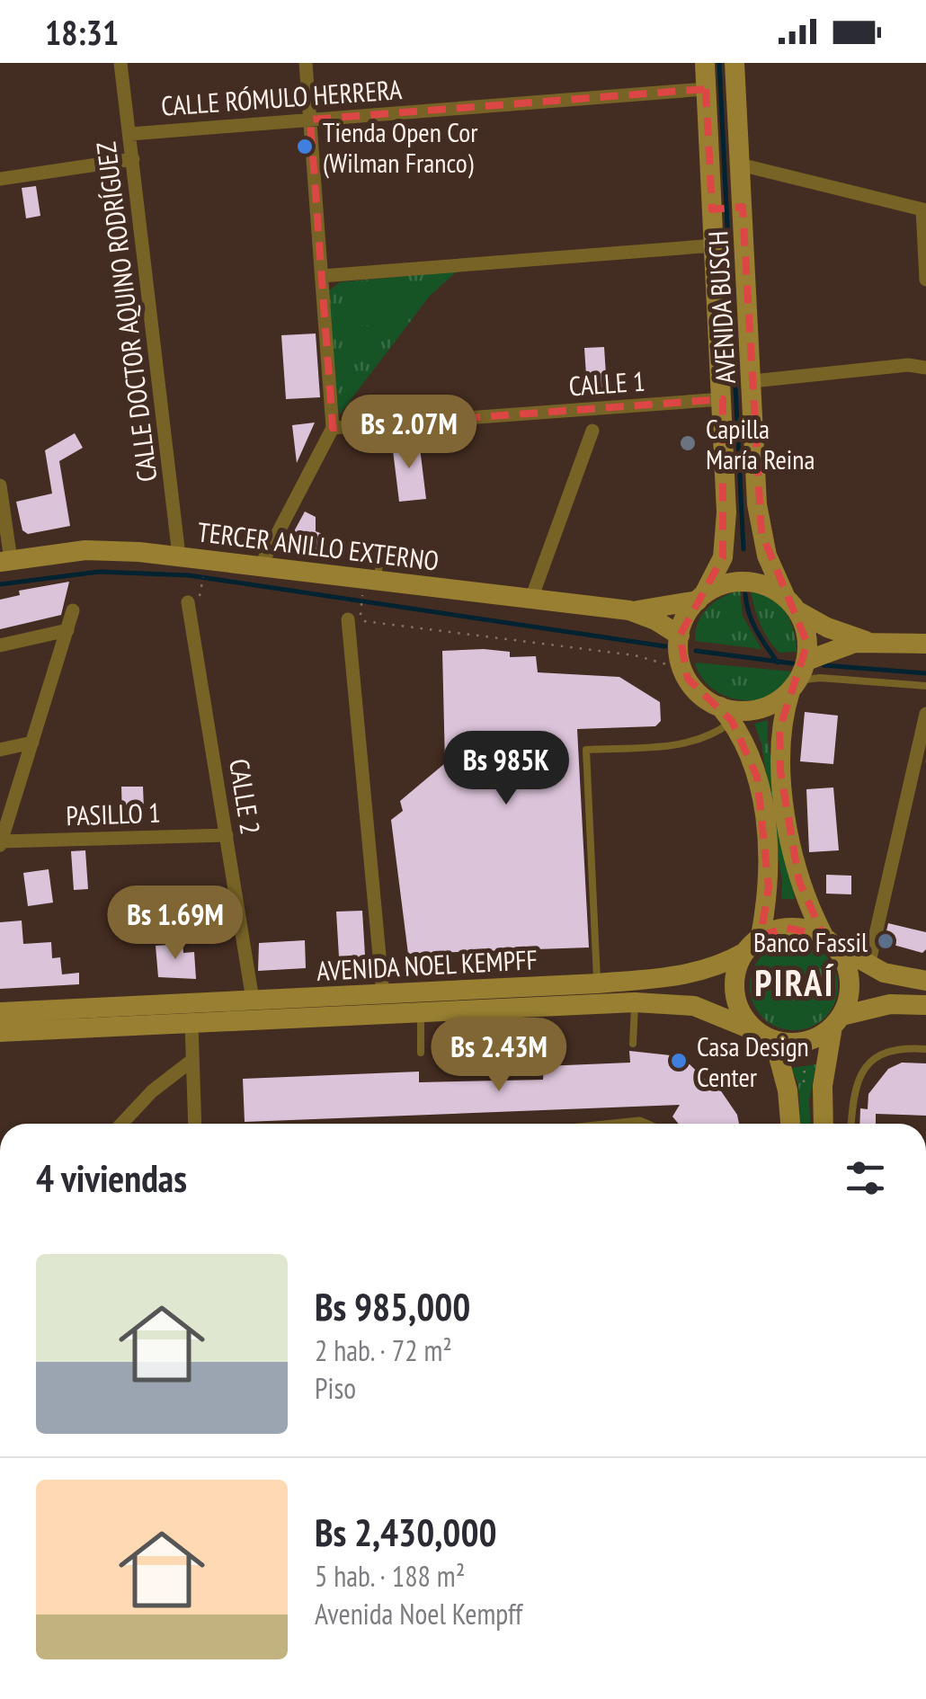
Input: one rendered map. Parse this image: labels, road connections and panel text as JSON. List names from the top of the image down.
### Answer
{
  "streets": {
    "main road": ["AVENIDA BUSCH", "TERCER ANILLO EXTERNO", "AVENIDA NOEL KEMPFF"],
    "street": [
      "CALLE RÓMULO HERRERA",
      "CALLE DOCTOR AQUINO RODRÍGUEZ",
      "CALLE 1",
      "CALLE 2",
      "PASILLO 1"
    ]
  },
  "crossings": [
    ["CALLE RÓMULO HERRERA", "AVENIDA BUSCH"],
    ["CALLE RÓMULO HERRERA", "CALLE DOCTOR AQUINO RODRÍGUEZ"],
    ["AVENIDA BUSCH", "CALLE 1"],
    ["AVENIDA BUSCH", "TERCER ANILLO EXTERNO"],
    ["CALLE DOCTOR AQUINO RODRÍGUEZ", "TERCER ANILLO EXTERNO"],
    ["CALLE 2", "PASILLO 1"],
    ["CALLE 2", "AVENIDA NOEL KEMPFF"]
  ],
  "districts": ["PIRAÍ"],
  "places": [
    "Tienda Open Cor (Wilman Franco)",
    "Capilla María Reina",
    "Banco Fassil",
    "Casa Design Center"
  ],
  "page": {
    "status": "18:31",
    "price": [
      "Bs 2.07M",
      "Bs 985K",
      "Bs 1.69M",
      "Bs 2.43M"
    ],
    "heading": "4 viviendas",
    "list": [
      {
        "name": "Bs 985,000",
        "note": "2 hab. · 72 m² · Piso"
      },
      {
        "name": "Bs 2,430,000",
        "note": "5 hab. · 188 m² · Avenida Noel Kempff"
      }
    ]
  }
}
